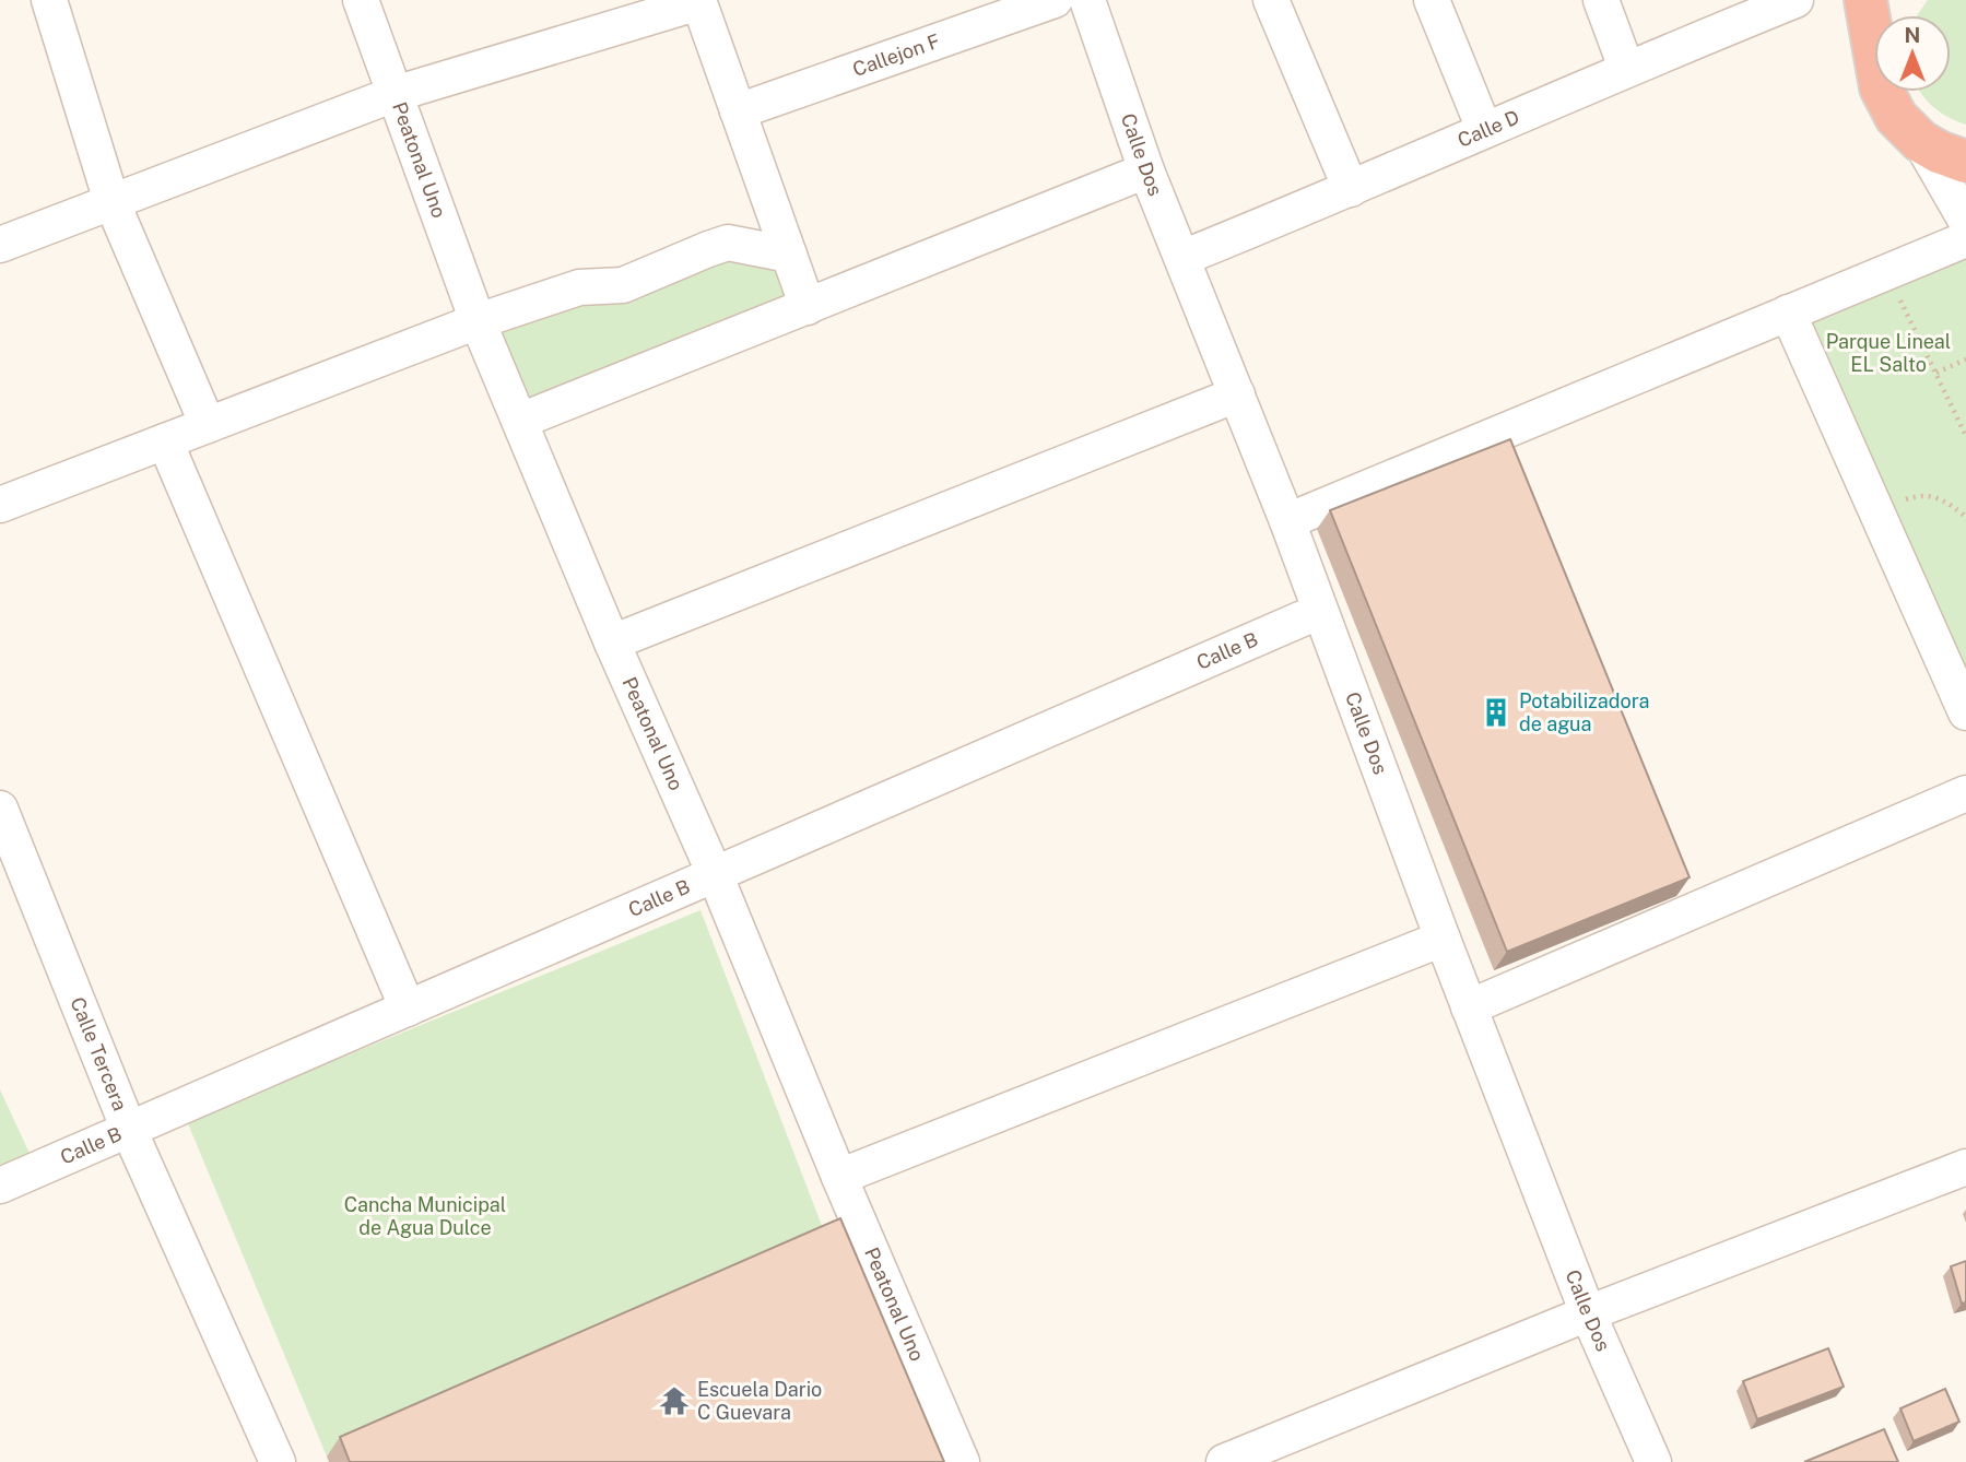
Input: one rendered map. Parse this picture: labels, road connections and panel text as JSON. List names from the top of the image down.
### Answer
{
  "streets": {
    "street": [
      "Callejon F",
      "Calle D",
      "Calle Dos",
      "Peatonal Uno",
      "Calle B",
      "Calle Tercera"
    ]
  },
  "crossings": [
    ["Calle D", "Calle Dos"],
    ["Calle Dos", "Calle B"],
    ["Peatonal Uno", "Calle B"],
    ["Calle B", "Calle Tercera"]
  ],
  "parks": ["Parque Lineal EL Salto", "Cancha Municipal de Agua Dulce"],
  "places": {
    "building": ["Potabilizadora de agua"],
    "temple": ["Escuela Dario C Guevara"]
  },
  "north": "top"
}
